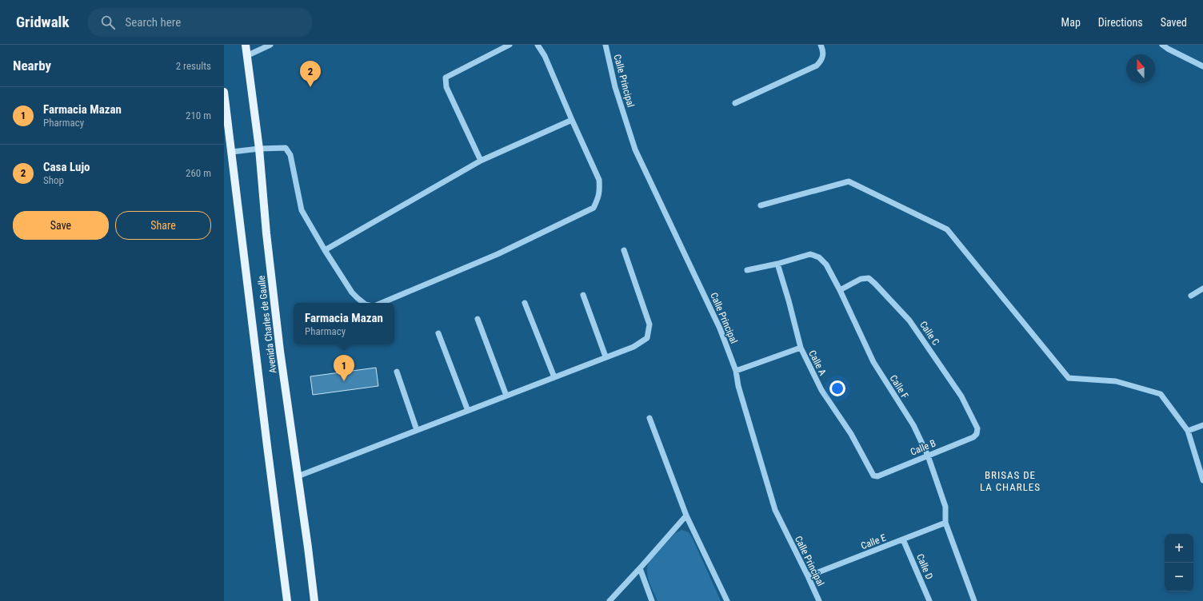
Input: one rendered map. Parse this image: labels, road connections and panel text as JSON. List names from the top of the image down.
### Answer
{
  "streets": {
    "main road": ["Avenida Charles de Gaulle"],
    "street": [
      "Calle Principal",
      "Calle C",
      "Calle A",
      "Calle F",
      "Calle B",
      "Calle E",
      "Calle D"
    ]
  },
  "crossings": [
    ["Calle Principal", "Calle E"],
    ["Calle C", "Calle F"],
    ["Calle C", "Calle B"],
    ["Calle A", "Calle F"],
    ["Calle A", "Calle B"],
    ["Calle F", "Calle B"],
    ["Calle F", "Calle E"],
    ["Calle E", "Calle D"]
  ],
  "districts": ["BRISAS DE LA CHARLES"],
  "north": "top",
  "page": {
    "header": "Gridwalk",
    "search": "Search here",
    "nav": ["Map", "Directions", "Saved"],
    "heading": ["Nearby", "2 results"],
    "pins": ["2", "1"],
    "list": [
      {
        "mark": "1",
        "name": "Farmacia Mazan",
        "note": "Pharmacy",
        "value": "210 m"
      },
      {
        "mark": "2",
        "name": "Casa Lujo",
        "note": "Shop",
        "value": "260 m"
      }
    ],
    "buttons": ["Save", "Share"],
    "popup": ["Farmacia Mazan", "Pharmacy"],
    "map_buttons": ["+", "−"]
  }
}
